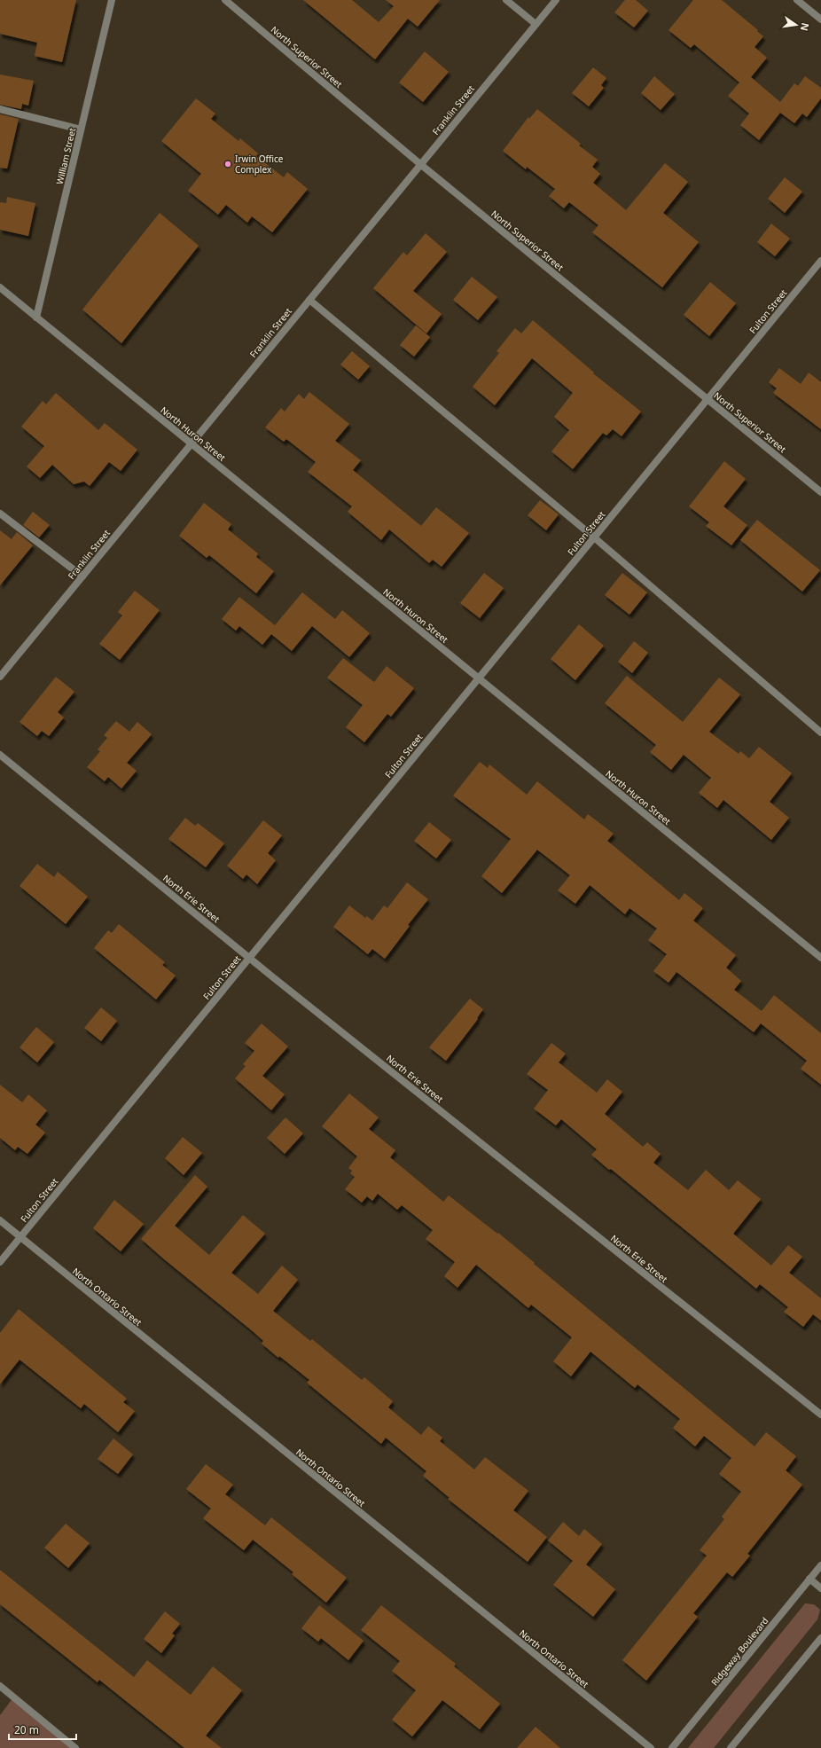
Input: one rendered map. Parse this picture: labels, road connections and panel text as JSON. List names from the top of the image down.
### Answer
{
  "streets": {
    "street": [
      "North Superior Street",
      "Franklin Street",
      "William Street",
      "Fulton Street",
      "North Huron Street",
      "North Erie Street",
      "North Ontario Street",
      "Ridgeway Boulevard"
    ]
  },
  "crossings": [
    ["North Superior Street", "Franklin Street"],
    ["North Superior Street", "Fulton Street"],
    ["Franklin Street", "North Huron Street"],
    ["William Street", "North Huron Street"],
    ["Fulton Street", "North Huron Street"],
    ["Fulton Street", "North Erie Street"],
    ["Fulton Street", "North Ontario Street"]
  ],
  "places": ["Irwin Office Complex"],
  "scale_bar": "20 m",
  "north": "right"
}
